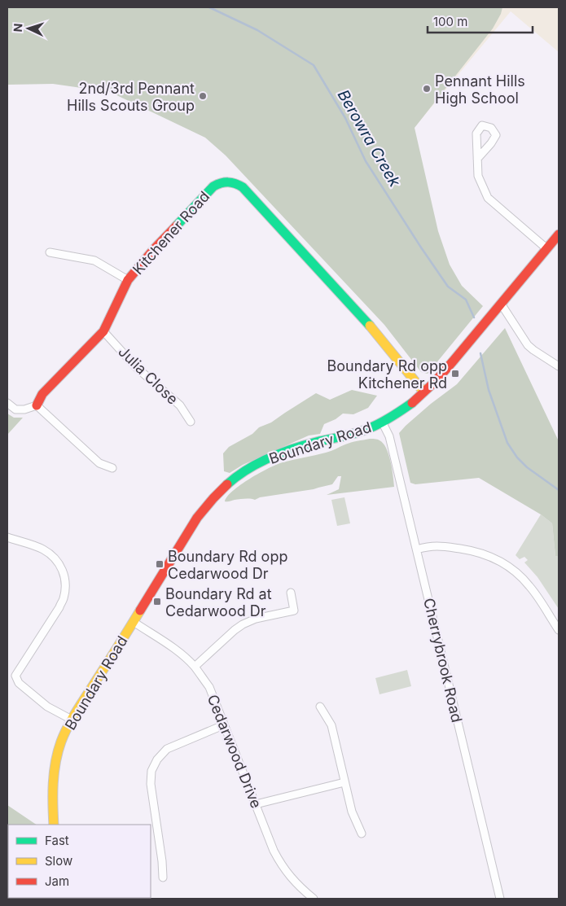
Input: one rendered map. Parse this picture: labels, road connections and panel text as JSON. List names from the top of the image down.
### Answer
{
  "streets": {
    "main road": ["Kitchener Road", "Boundary Road"],
    "street": ["Julia Close", "Cherrybrook Road", "Cedarwood Drive"]
  },
  "crossings": [
    ["Kitchener Road", "Julia Close"],
    ["Kitchener Road", "Boundary Road"],
    ["Boundary Road", "Cherrybrook Road"],
    ["Boundary Road", "Cedarwood Drive"]
  ],
  "water": ["Berowra Creek"],
  "places": {
    "other": ["Pennant Hills High School", "2nd/3rd Pennant Hills Scouts Group"],
    "transit": ["Boundary Rd opp Kitchener Rd", "Boundary Rd opp Cedarwood Dr", "Boundary Rd at Cedarwood Dr"]
  },
  "legend": ["Fast", "Slow", "Jam"],
  "scale_bar": "100 m",
  "north": "left"
}
